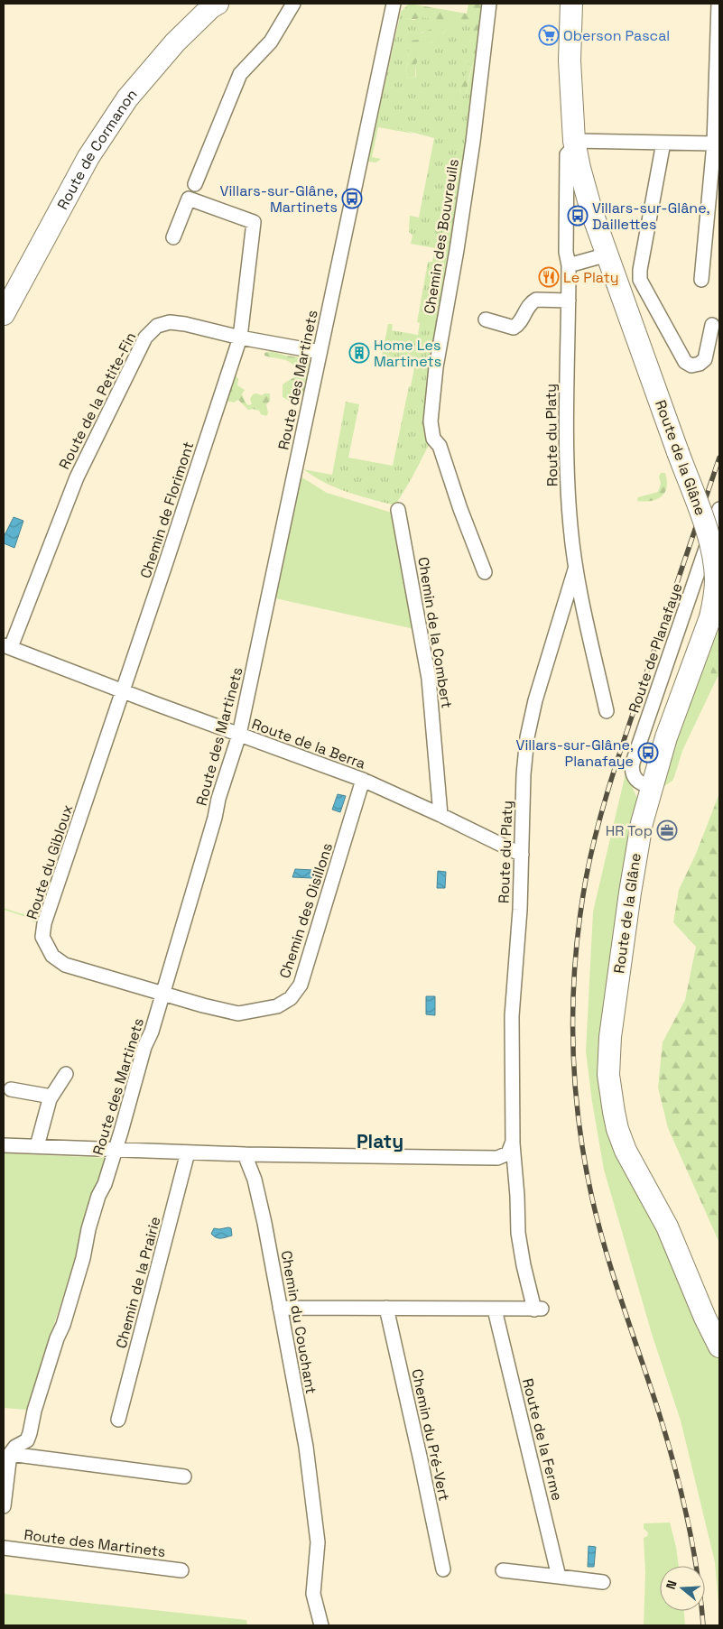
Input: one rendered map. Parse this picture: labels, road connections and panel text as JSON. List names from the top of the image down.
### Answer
{
  "streets": {
    "main road": ["Route de Cormanon", "Route de la Glâne"],
    "street": [
      "Chemin des Bouvreuils",
      "Route des Martinets",
      "Route de la Petite-Fin",
      "Route du Platy",
      "Chemin de Florimont",
      "Chemin de la Combert",
      "Route de Planafaye",
      "Route de la Berra",
      "Route du Gibloux",
      "Chemin des Oisillons",
      "Chemin de la Prairie",
      "Chemin du Couchant",
      "Chemin du Pré-Vert",
      "Route de la Ferme"
    ]
  },
  "crossings": [
    ["Route des Martinets", "Route de la Petite-Fin"],
    ["Route des Martinets", "Route de la Berra"],
    ["Route des Martinets", "Route du Gibloux"],
    ["Route des Martinets", "Chemin des Oisillons"],
    ["Route de la Petite-Fin", "Chemin de Florimont"],
    ["Route de la Petite-Fin", "Route de la Berra"],
    ["Route du Platy", "Route de la Glâne"],
    ["Route du Platy", "Route de la Berra"],
    ["Route du Platy", "Route de la Ferme"],
    ["Route de la Glâne", "Route de Planafaye"],
    ["Chemin de Florimont", "Route de la Berra"],
    ["Chemin de Florimont", "Route du Gibloux"],
    ["Chemin de la Combert", "Route de la Berra"],
    ["Route de la Berra", "Route du Gibloux"],
    ["Route de la Berra", "Chemin des Oisillons"],
    ["Route du Gibloux", "Chemin des Oisillons"]
  ],
  "districts": ["Platy"],
  "places": {
    "supermarket": ["Oberson Pascal"],
    "bus stop": ["Villars-sur-Glâne, Martinets", "Villars-sur-Glâne, Daillettes", "Villars-sur-Glâne, Planafaye"],
    "restaurant": ["Le Platy"],
    "building": ["Home Les Martinets"],
    "office": ["HR Top"]
  },
  "north": "left"
}
